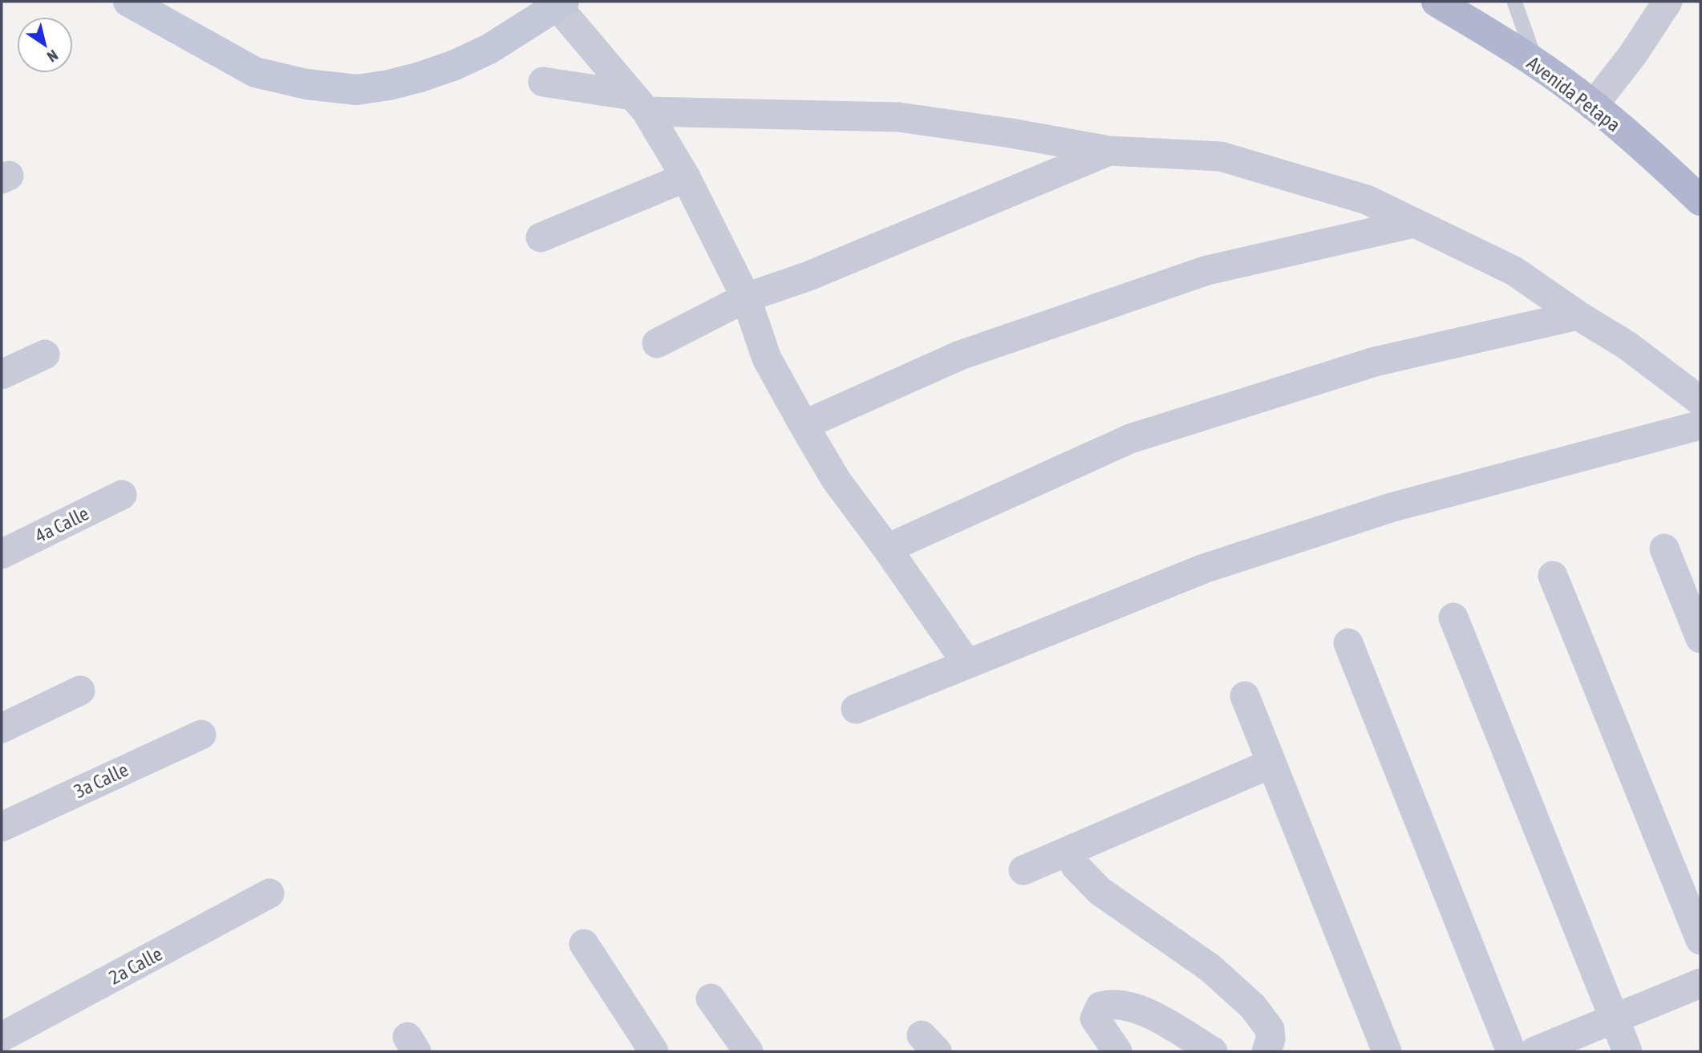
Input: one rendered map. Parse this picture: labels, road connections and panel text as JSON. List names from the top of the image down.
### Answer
{
  "streets": {
    "main road": ["Avenida Petapa"],
    "street": ["4a Calle", "3a Calle", "2a Calle"]
  },
  "north": "bottom right"
}
